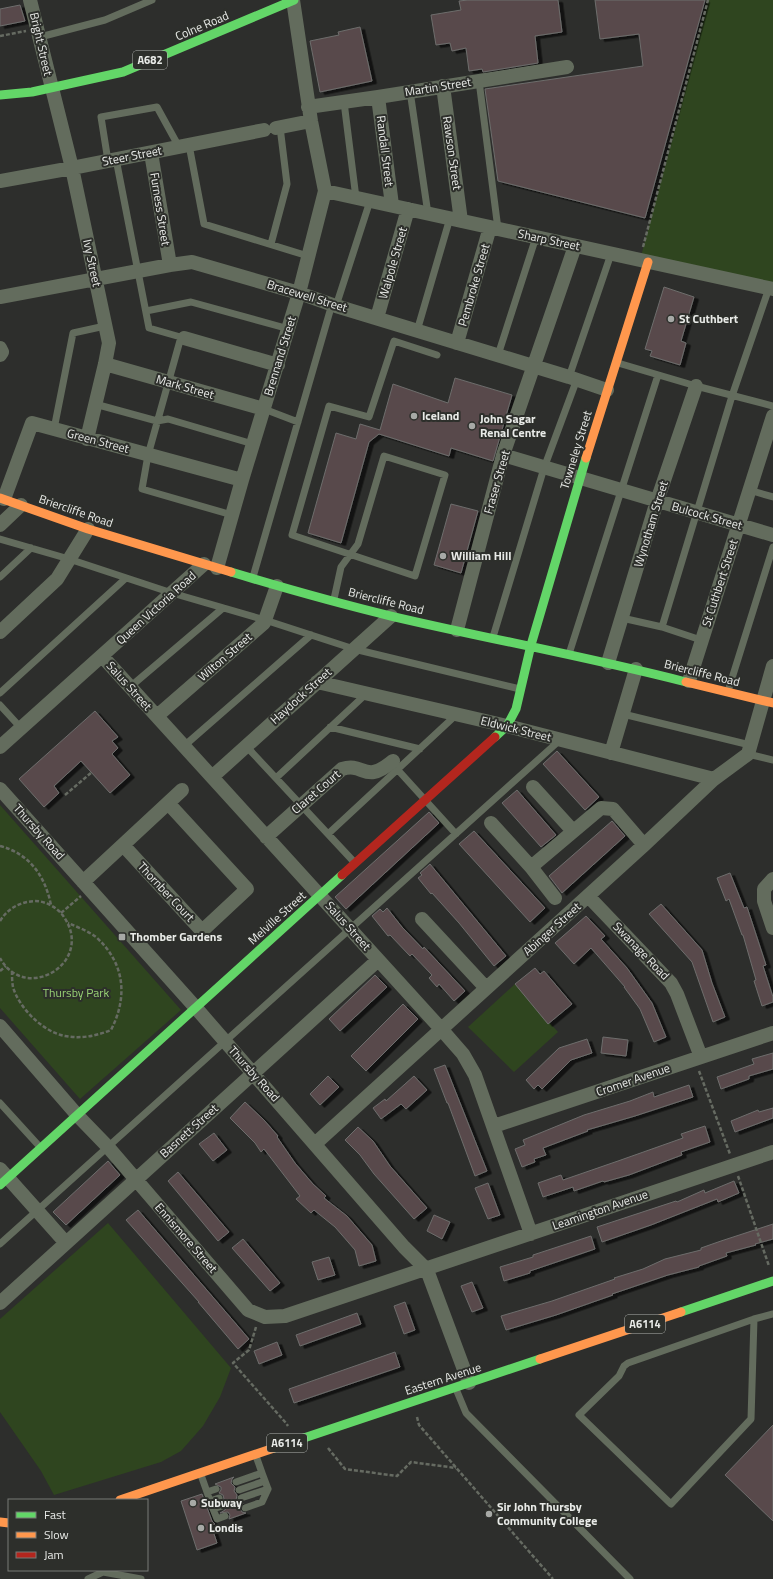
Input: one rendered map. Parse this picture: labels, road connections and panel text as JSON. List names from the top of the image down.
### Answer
{
  "streets": {
    "main road": [
      "Colne Road",
      "A682",
      "Towneley Street",
      "Briercliffe Road",
      "Melville Street",
      "A6114",
      "Eastern Avenue"
    ],
    "street": [
      "Bright Street",
      "Martin Street",
      "Randall Street",
      "Rawson Street",
      "Steer Street",
      "Furness Street",
      "Sharp Street",
      "Ivy Street",
      "Walpole Street",
      "Pembroke Street",
      "Bracewell Street",
      "Brennand Street",
      "Mark Street",
      "Green Street",
      "Fraser Street",
      "Bulcock Street",
      "Wynotham Street",
      "St Cuthbert Street",
      "Queen Victoria Road",
      "Wilton Street",
      "Salus Street",
      "Haydock Street",
      "Eldwick Street",
      "Claret Court",
      "Thursby Road",
      "Thornber Court",
      "Abinger Street",
      "Swanage Road",
      "Cromer Avenue",
      "Basnett Street",
      "Leamington Avenue",
      "Ennismore Street"
    ]
  },
  "crossings": [
    ["Colne Road", "Bright Street"],
    ["Colne Road", "Ivy Street"],
    ["Colne Road", "Brennand Street"],
    ["Bright Street", "Ivy Street"],
    ["Martin Street", "Randall Street"],
    ["Martin Street", "Rawson Street"],
    ["Martin Street", "Brennand Street"],
    ["Randall Street", "Sharp Street"],
    ["Rawson Street", "Sharp Street"],
    ["Steer Street", "Furness Street"],
    ["Steer Street", "Ivy Street"],
    ["Steer Street", "Brennand Street"],
    ["Furness Street", "Bracewell Street"],
    ["Sharp Street", "Walpole Street"],
    ["Sharp Street", "Pembroke Street"],
    ["Sharp Street", "Brennand Street"],
    ["Sharp Street", "Towneley Street"],
    ["Sharp Street", "Fraser Street"],
    ["Ivy Street", "Bracewell Street"],
    ["Ivy Street", "Mark Street"],
    ["Ivy Street", "Green Street"],
    ["Walpole Street", "Bracewell Street"],
    ["Pembroke Street", "Bracewell Street"],
    ["Bracewell Street", "Brennand Street"],
    ["Bracewell Street", "Towneley Street"],
    ["Bracewell Street", "Fraser Street"],
    ["Brennand Street", "Mark Street"],
    ["Brennand Street", "Green Street"],
    ["Brennand Street", "Briercliffe Road"],
    ["Brennand Street", "Queen Victoria Road"],
    ["Green Street", "Briercliffe Road"],
    ["Towneley Street", "Briercliffe Road"],
    ["Towneley Street", "Bulcock Street"],
    ["Towneley Street", "Melville Street"],
    ["Fraser Street", "Briercliffe Road"],
    ["Fraser Street", "Bulcock Street"],
    ["Briercliffe Road", "Wynotham Street"],
    ["Briercliffe Road", "St Cuthbert Street"],
    ["Briercliffe Road", "Queen Victoria Road"],
    ["Briercliffe Road", "Wilton Street"],
    ["Briercliffe Road", "Haydock Street"],
    ["Briercliffe Road", "Melville Street"],
    ["Bulcock Street", "Wynotham Street"],
    ["Bulcock Street", "St Cuthbert Street"],
    ["Queen Victoria Road", "Salus Street"],
    ["Wilton Street", "Salus Street"],
    ["Salus Street", "Haydock Street"],
    ["Salus Street", "Claret Court"],
    ["Salus Street", "Melville Street"],
    ["Salus Street", "Abinger Street"],
    ["Salus Street", "Cromer Avenue"],
    ["Salus Street", "Basnett Street"],
    ["Salus Street", "Leamington Avenue"],
    ["Haydock Street", "Eldwick Street"],
    ["Eldwick Street", "Melville Street"],
    ["Eldwick Street", "Abinger Street"],
    ["Thursby Road", "Melville Street"],
    ["Thursby Road", "Abinger Street"],
    ["Thursby Road", "Basnett Street"],
    ["Thursby Road", "Leamington Avenue"],
    ["Thursby Road", "Ennismore Street"],
    ["Thursby Road", "Eastern Avenue"],
    ["Melville Street", "Ennismore Street"],
    ["Abinger Street", "Swanage Road"],
    ["Swanage Road", "Cromer Avenue"],
    ["Basnett Street", "Ennismore Street"],
    ["Leamington Avenue", "Ennismore Street"]
  ],
  "parks": ["Thursby Park"],
  "places": {
    "other": [
      "St Cuthbert",
      "Iceland",
      "John Sagar Renal Centre",
      "William Hill",
      "Subway",
      "Sir John Thursby Community College",
      "Londis"
    ],
    "transit": ["Thomber Gardens"]
  },
  "legend": ["Fast", "Slow", "Jam"]
}
